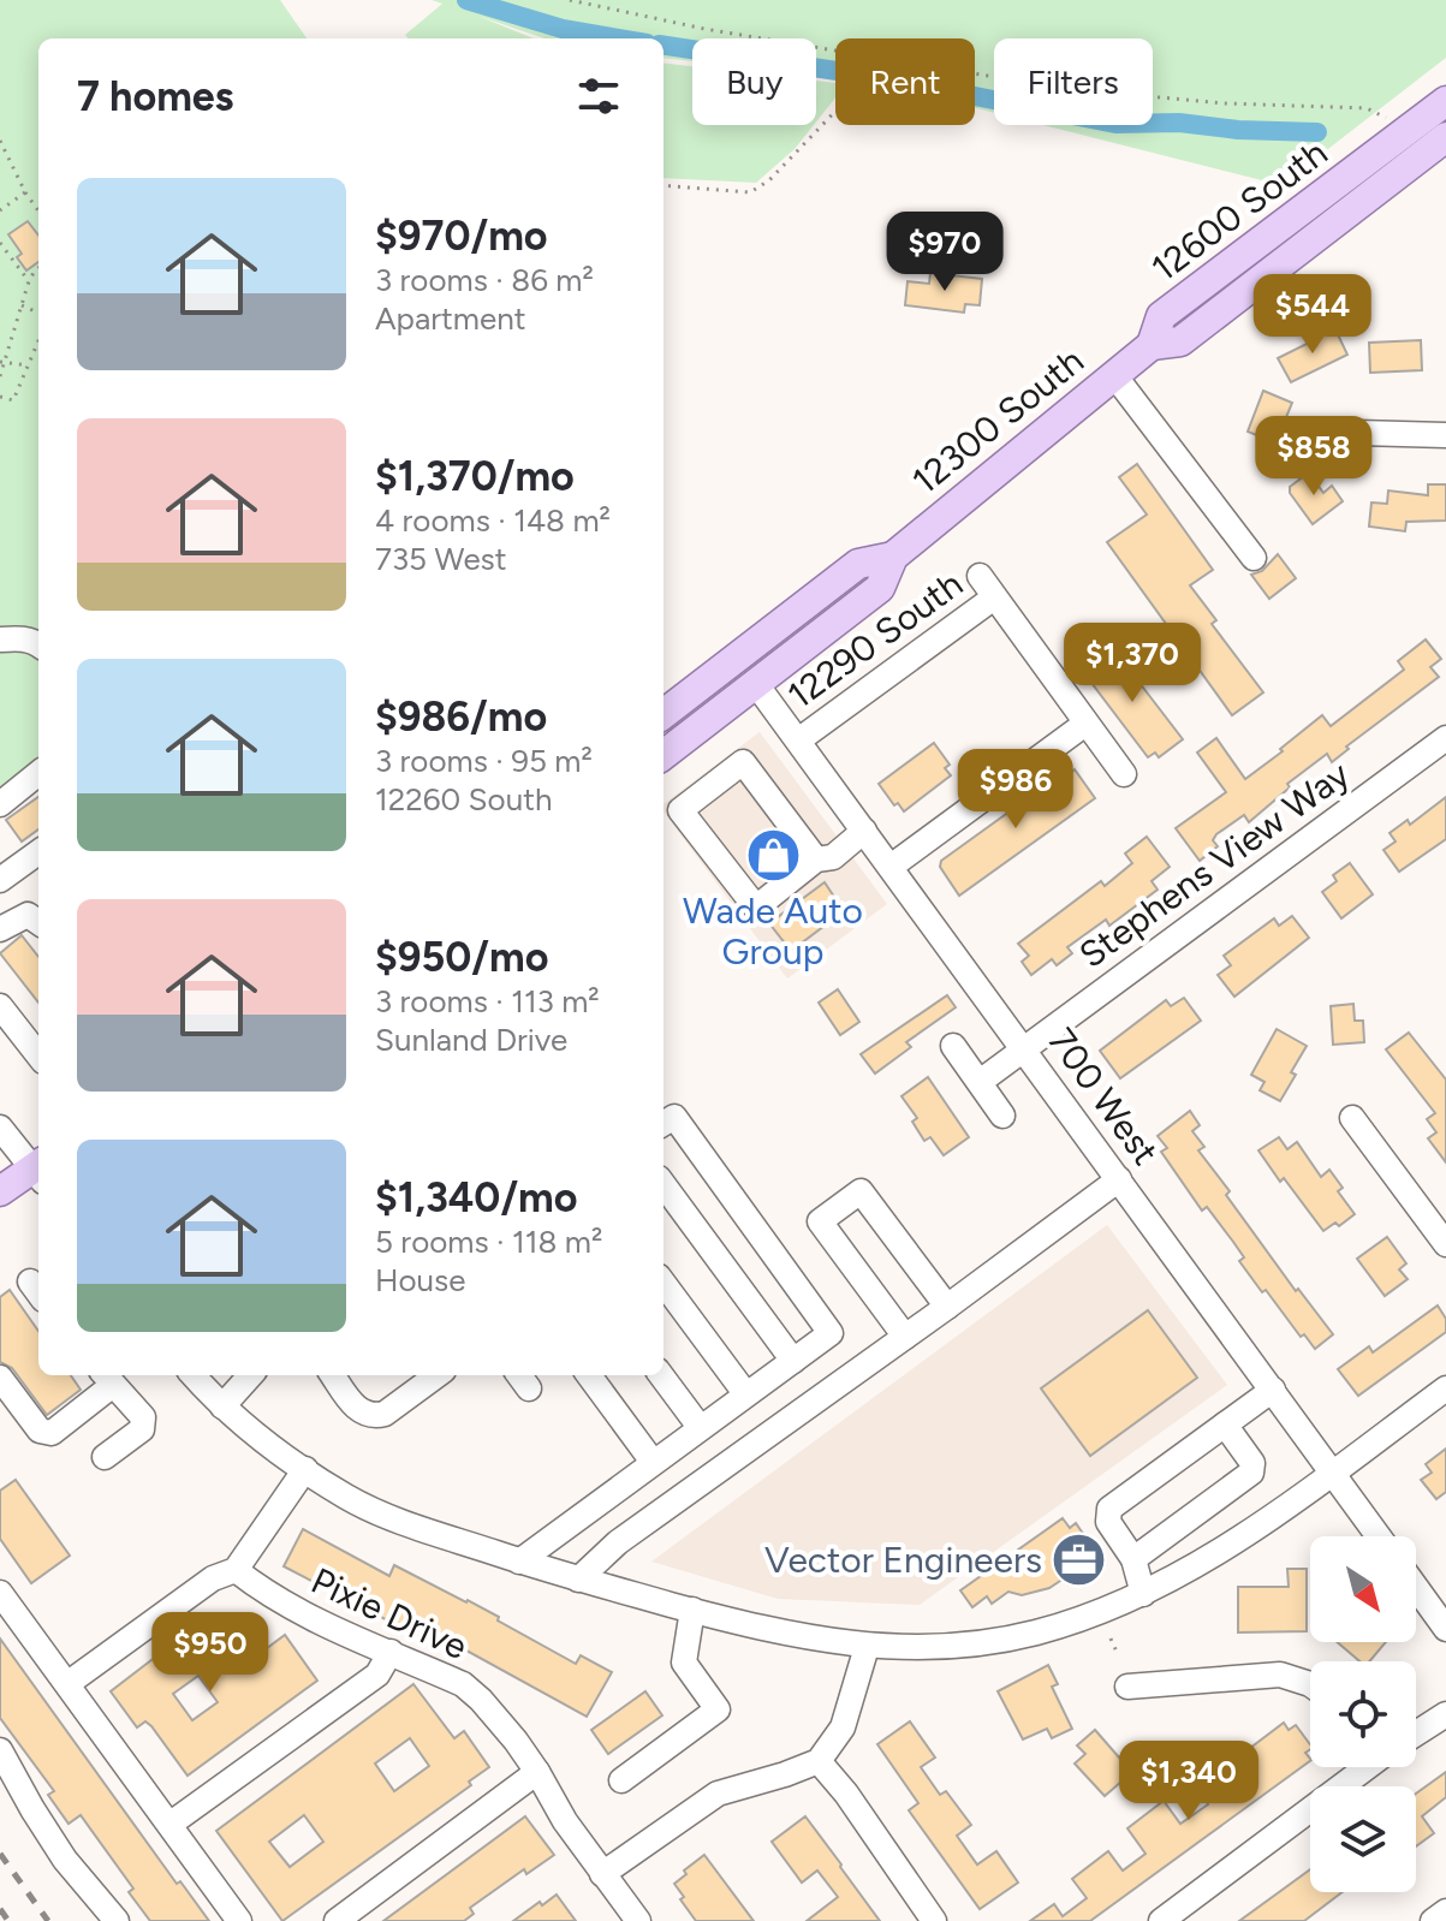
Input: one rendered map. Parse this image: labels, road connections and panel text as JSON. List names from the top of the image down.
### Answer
{
  "streets": {
    "main road": ["12600 South", "12300 South"],
    "street": [
      "12290 South",
      "Stephens View Way",
      "700 West",
      "Pixie Drive"
    ]
  },
  "crossings": [
    ["12600 South", "12300 South"],
    ["12300 South", "700 West"],
    ["12290 South", "700 West"],
    ["Stephens View Way", "700 West"]
  ],
  "places": {
    "shop": ["Wade Auto Group"],
    "office": ["Vector Engineers"]
  },
  "north": "bottom right",
  "page": {
    "chip": ["Buy", "Rent", "Filters"],
    "heading": "7 homes",
    "list": [
      {
        "name": "$970/mo",
        "note": "3 rooms · 86 m² · Apartment"
      },
      {
        "name": "$1,370/mo",
        "note": "4 rooms · 148 m² · 735 West"
      },
      {
        "name": "$986/mo",
        "note": "3 rooms · 95 m² · 12260 South"
      },
      {
        "name": "$950/mo",
        "note": "3 rooms · 113 m² · Sunland Drive"
      },
      {
        "name": "$1,340/mo",
        "note": "5 rooms · 118 m² · House"
      }
    ],
    "price": [
      "$970",
      "$544",
      "$858",
      "$1,370",
      "$986",
      "$950",
      "$1,340"
    ]
  }
}
